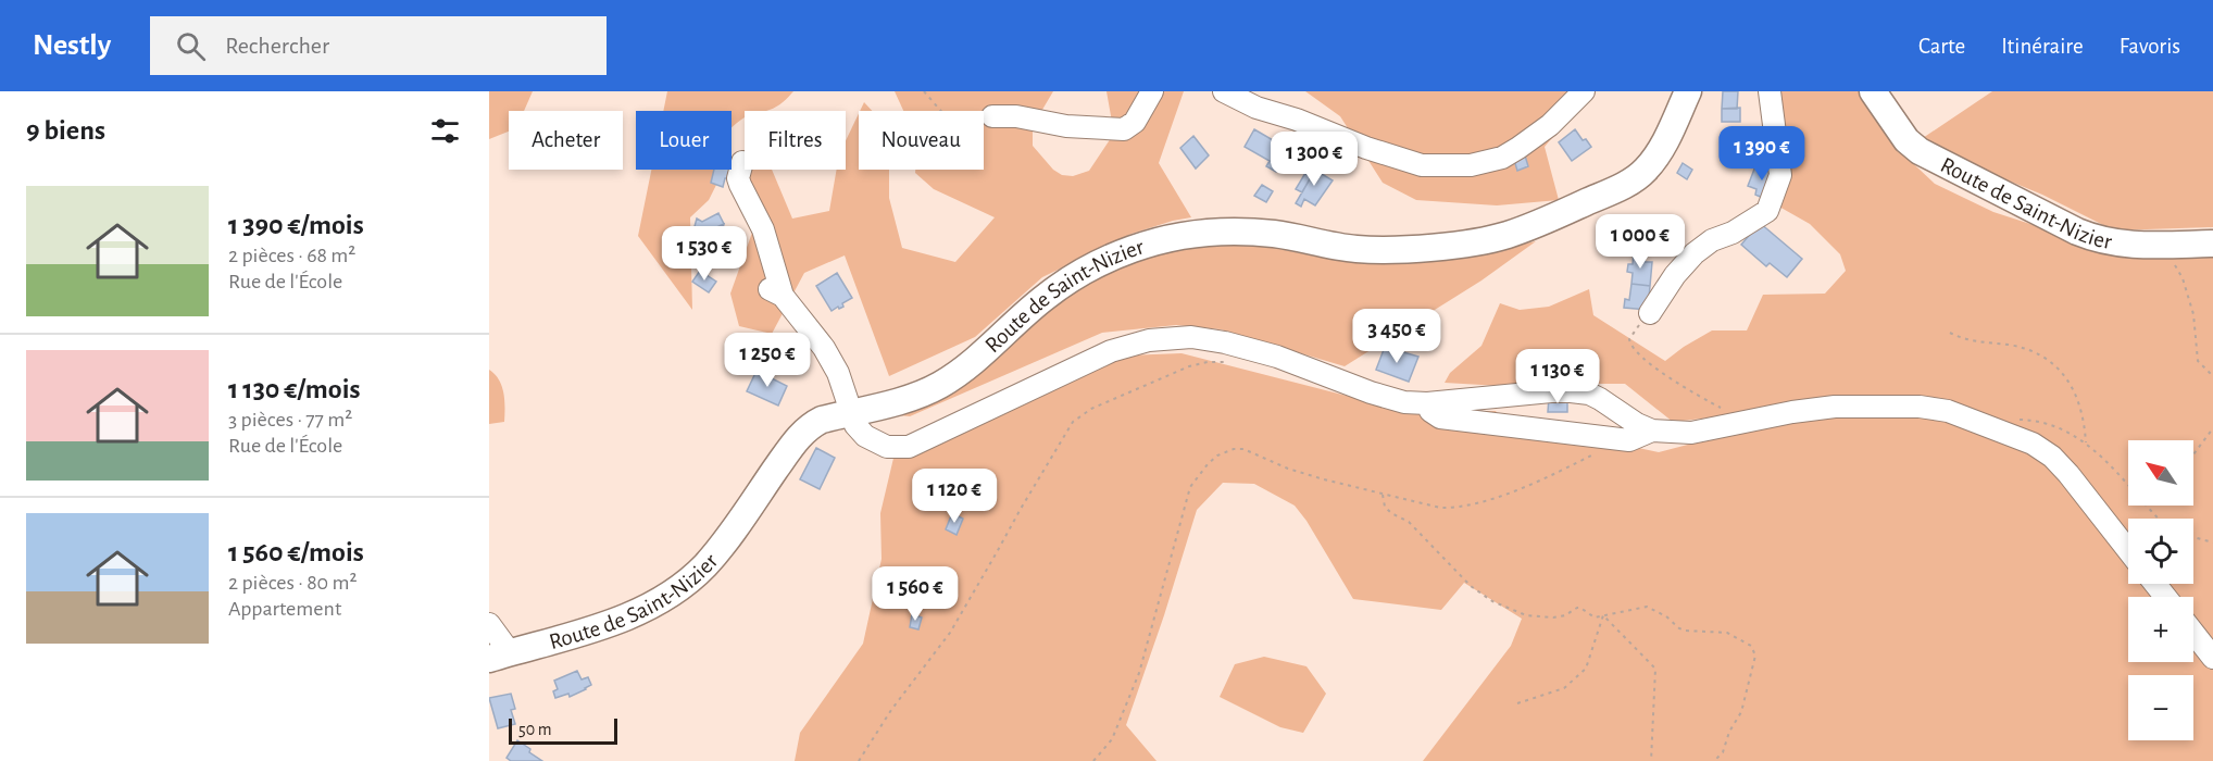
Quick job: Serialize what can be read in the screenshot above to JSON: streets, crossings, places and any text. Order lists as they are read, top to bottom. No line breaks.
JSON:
{"streets":{"main road":["Route de Saint-Nizier"]},"scale_bar":"50 m","north":"top left","page":{"header":"Nestly","search":"Rechercher","nav":["Carte","Itinéraire","Favoris"],"heading":"9 biens","chip":["Acheter","Louer","Filtres","Nouveau"],"price":["1 390 €","1 300 €","1 000 €","1 530 €","3 450 €","1 250 €","1 130 €","1 120 €","1 560 €"],"list":[{"name":"1 390 €/mois","note":"2 pièces · 68 m² · Rue de l'École"},{"name":"1 130 €/mois","note":"3 pièces · 77 m² · Rue de l'École"},{"name":"1 560 €/mois","note":"2 pièces · 80 m² · Appartement"}],"map_buttons":["+","−"],"scale":"50 m"}}
